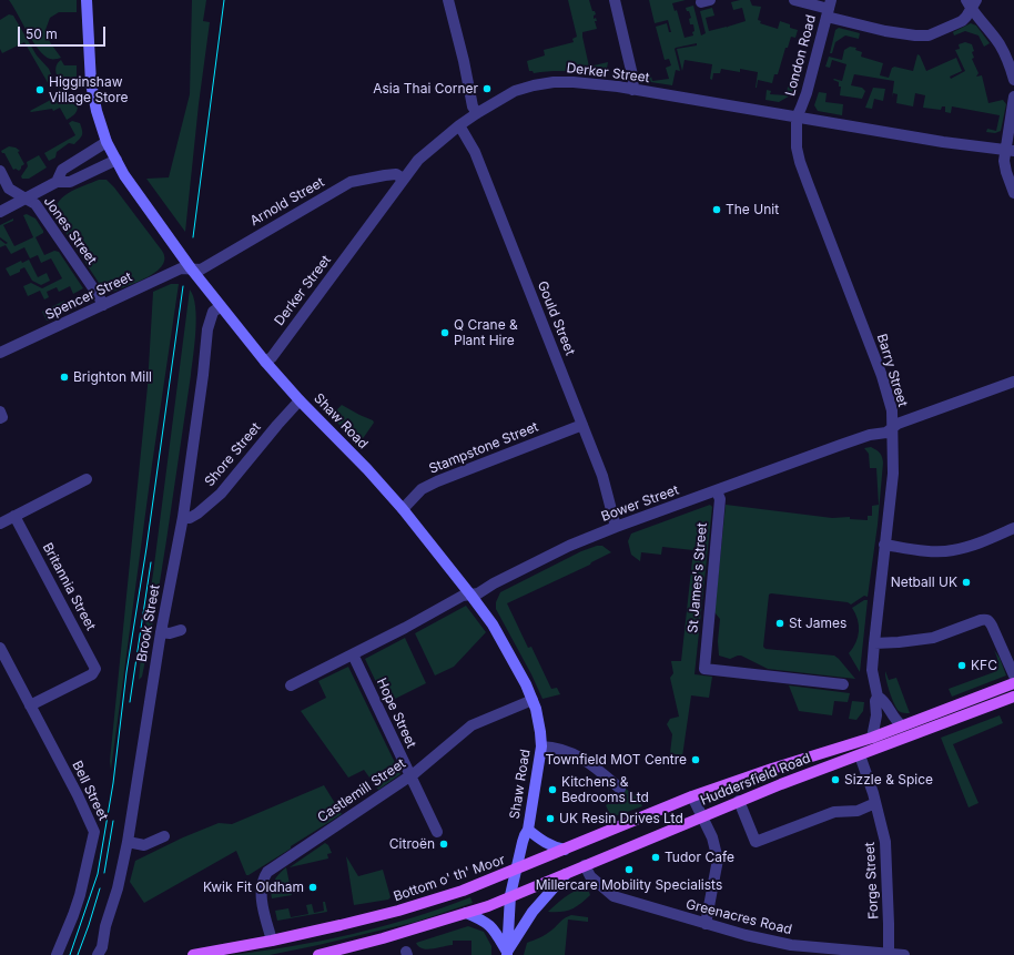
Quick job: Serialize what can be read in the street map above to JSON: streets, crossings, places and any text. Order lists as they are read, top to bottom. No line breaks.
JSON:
{"streets":{"main road":["Shaw Road","Huddersfield Road","Bottom o' th' Moor"],"street":["London Road","Derker Street","Arnold Street","Jones Street","Spencer Street","Gould Street","Barry Street","Stampstone Street","Shore Street","Bower Street","St James's Street","Britannia Street","Brook Street","Hope Street","Bell Street","Castlemill Street","Forge Street","Greenacres Road"]},"crossings":[["London Road","Derker Street"],["London Road","Barry Street"],["Derker Street","Arnold Street"],["Derker Street","Gould Street"],["Derker Street","Barry Street"],["Derker Street","Shaw Road"],["Arnold Street","Spencer Street"],["Arnold Street","Shaw Road"],["Jones Street","Spencer Street"],["Spencer Street","Shaw Road"],["Gould Street","Stampstone Street"],["Gould Street","Bower Street"],["Barry Street","Bower Street"],["Barry Street","Huddersfield Road"],["Shaw Road","Stampstone Street"],["Shaw Road","Shore Street"],["Shaw Road","Bower Street"],["Shaw Road","Brook Street"],["Shaw Road","Huddersfield Road"],["Shaw Road","Castlemill Street"],["Shaw Road","Bottom o' th' Moor"],["Shore Street","Brook Street"],["Bower Street","St James's Street"],["Bower Street","Hope Street"],["Britannia Street","Bell Street"],["Hope Street","Castlemill Street"],["Huddersfield Road","Bottom o' th' Moor"],["Huddersfield Road","Forge Street"],["Huddersfield Road","Greenacres Road"],["Castlemill Street","Bottom o' th' Moor"],["Forge Street","Greenacres Road"]],"places":["Asia Thai Corner","Higginshaw Village Store","The Unit","Q Crane & Plant Hire","Brighton Mill","Netball UK","St James","KFC","Townfield MOT Centre","Sizzle & Spice","Kitchens & Bedrooms Ltd","UK Resin Drives Ltd","Citroën","Tudor Cafe","Millercare Mobility Specialists","Kwik Fit Oldham"],"scale_bar":"50 m"}
